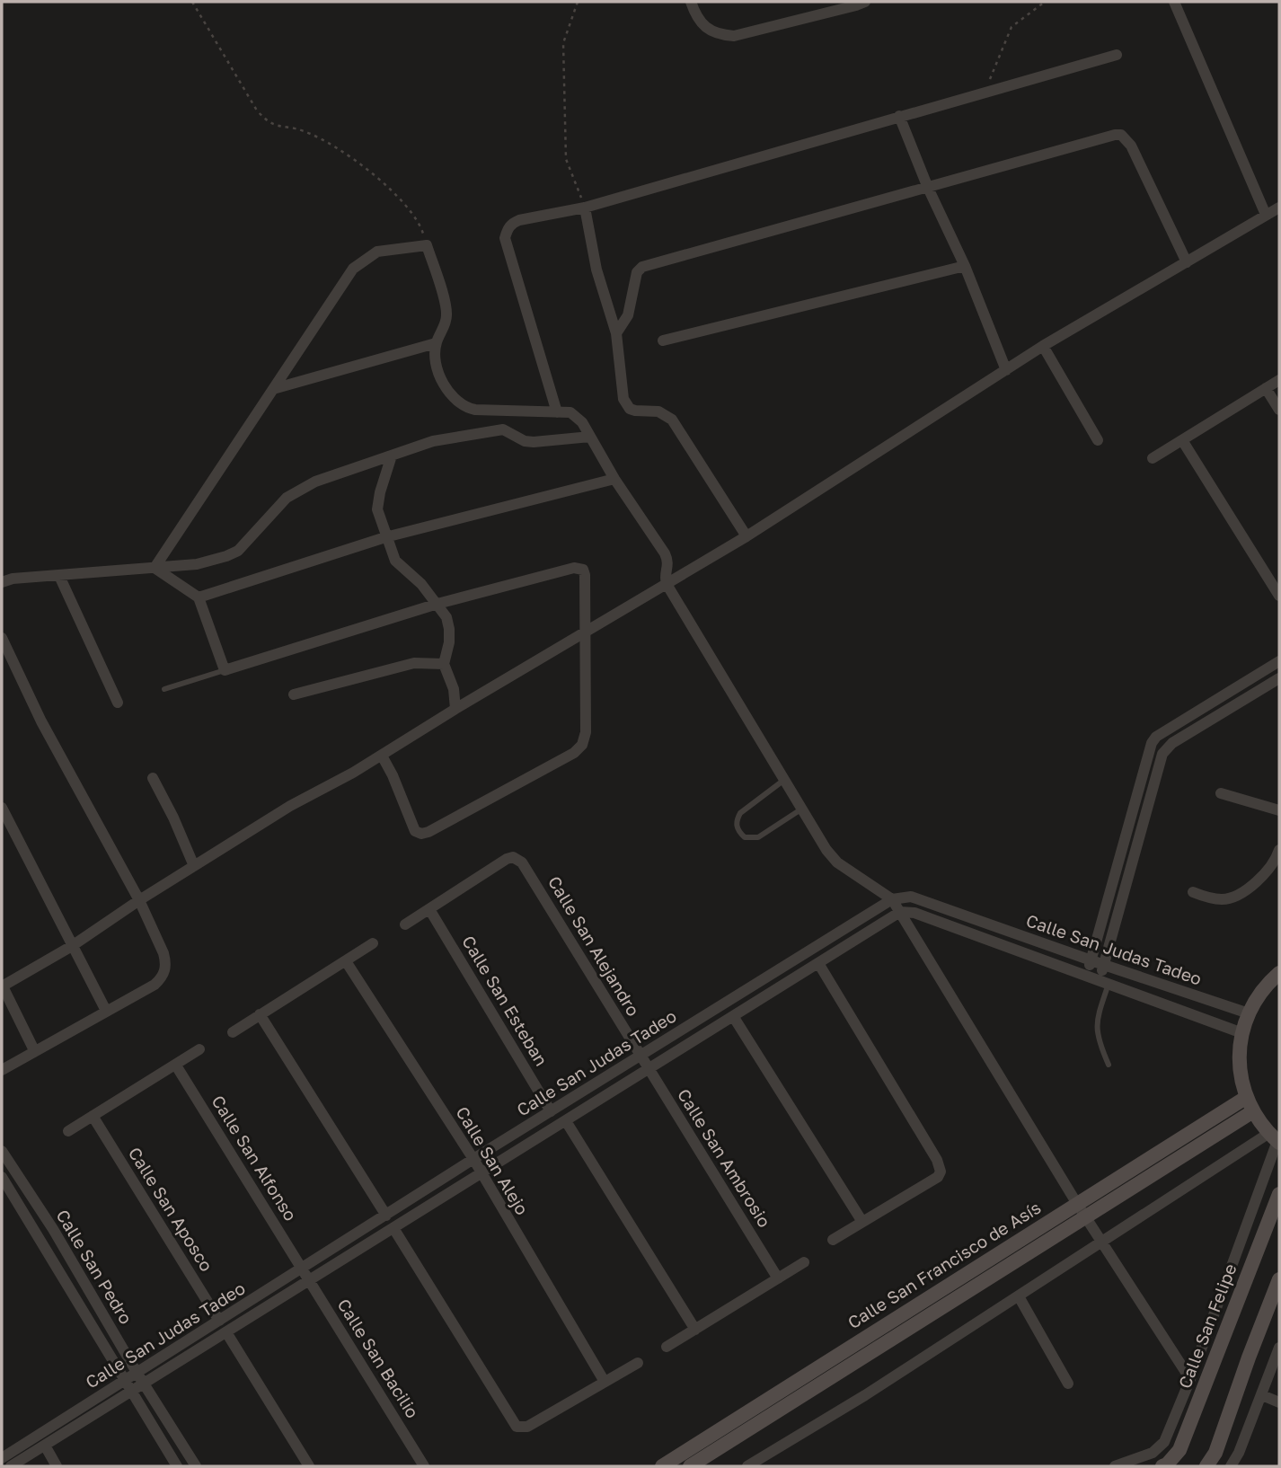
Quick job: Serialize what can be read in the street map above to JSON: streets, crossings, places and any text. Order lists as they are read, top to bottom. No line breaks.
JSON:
{"streets":{"main road":["Calle San Francisco de Asís","Calle San Felipe"],"street":["Calle San Alejandro","Calle San Judas Tadeo","Calle San Esteban","Calle San Alfonso","Calle San Ambrosio","Calle San Alejo","Calle San Aposco","Calle San Pedro","Calle San Bacilio"]},"crossings":[["Calle San Alejandro","Calle San Judas Tadeo"],["Calle San Alejandro","Calle San Esteban"],["Calle San Alejandro","Calle San Ambrosio"],["Calle San Judas Tadeo","Calle San Esteban"],["Calle San Judas Tadeo","Calle San Alfonso"],["Calle San Judas Tadeo","Calle San Ambrosio"],["Calle San Judas Tadeo","Calle San Alejo"],["Calle San Judas Tadeo","Calle San Aposco"],["Calle San Judas Tadeo","Calle San Pedro"],["Calle San Judas Tadeo","Calle San Bacilio"],["Calle San Alfonso","Calle San Bacilio"]]}
